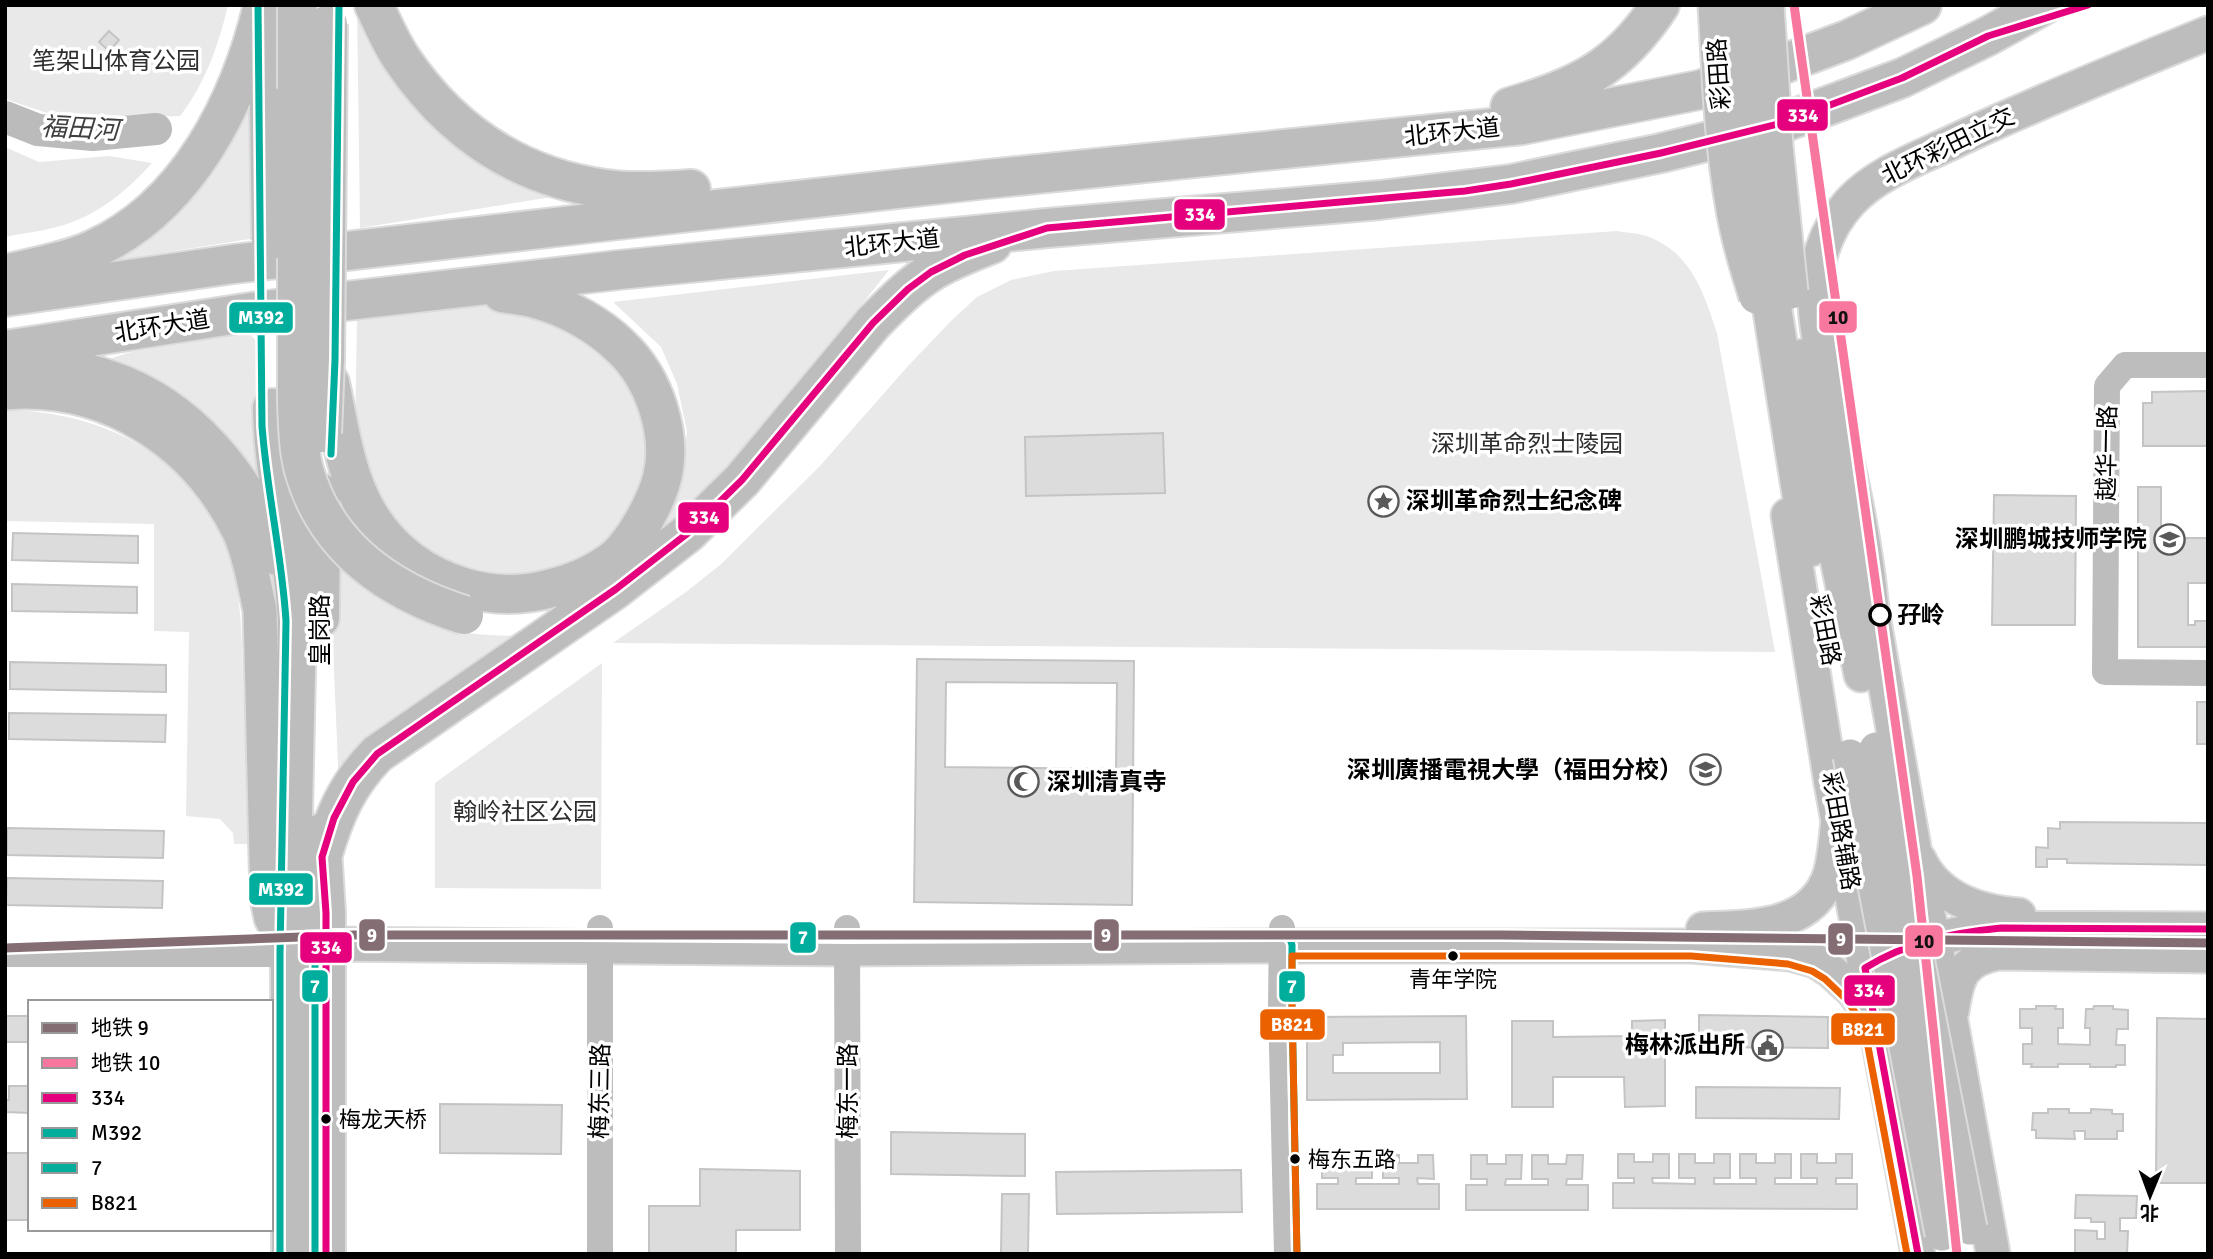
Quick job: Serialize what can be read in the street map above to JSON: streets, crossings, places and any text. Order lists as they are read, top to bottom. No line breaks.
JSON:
{"streets":{"highway":["北环大道","皇岗路"],"main road":["彩田路","北环彩田立交","彩田路辅路"],"street":["越华一路","梅东三路","梅东一路"]},"crossings":[["彩田路","彩田路辅路"]],"water":["福田河"],"parks":["笔架山体育公园","深圳革命烈士陵园","翰岭社区公园"],"places":{"place":["深圳革命烈士纪念碑"],"school or university":["深圳鹏城技师学院","深圳廣播電視大學（福田分校）"],"other":["孖岭","青年学院","梅龙天桥","梅东五路"],"mosque":["深圳清真寺"],"public building":["梅林派出所"]},"lines":["metro line 10","transit line 334","transit line M392","transit line 7","metro line 9","transit line B821"],"legend":["地铁 9","地铁 10","334","M392","7","B821"],"north":"bottom"}
